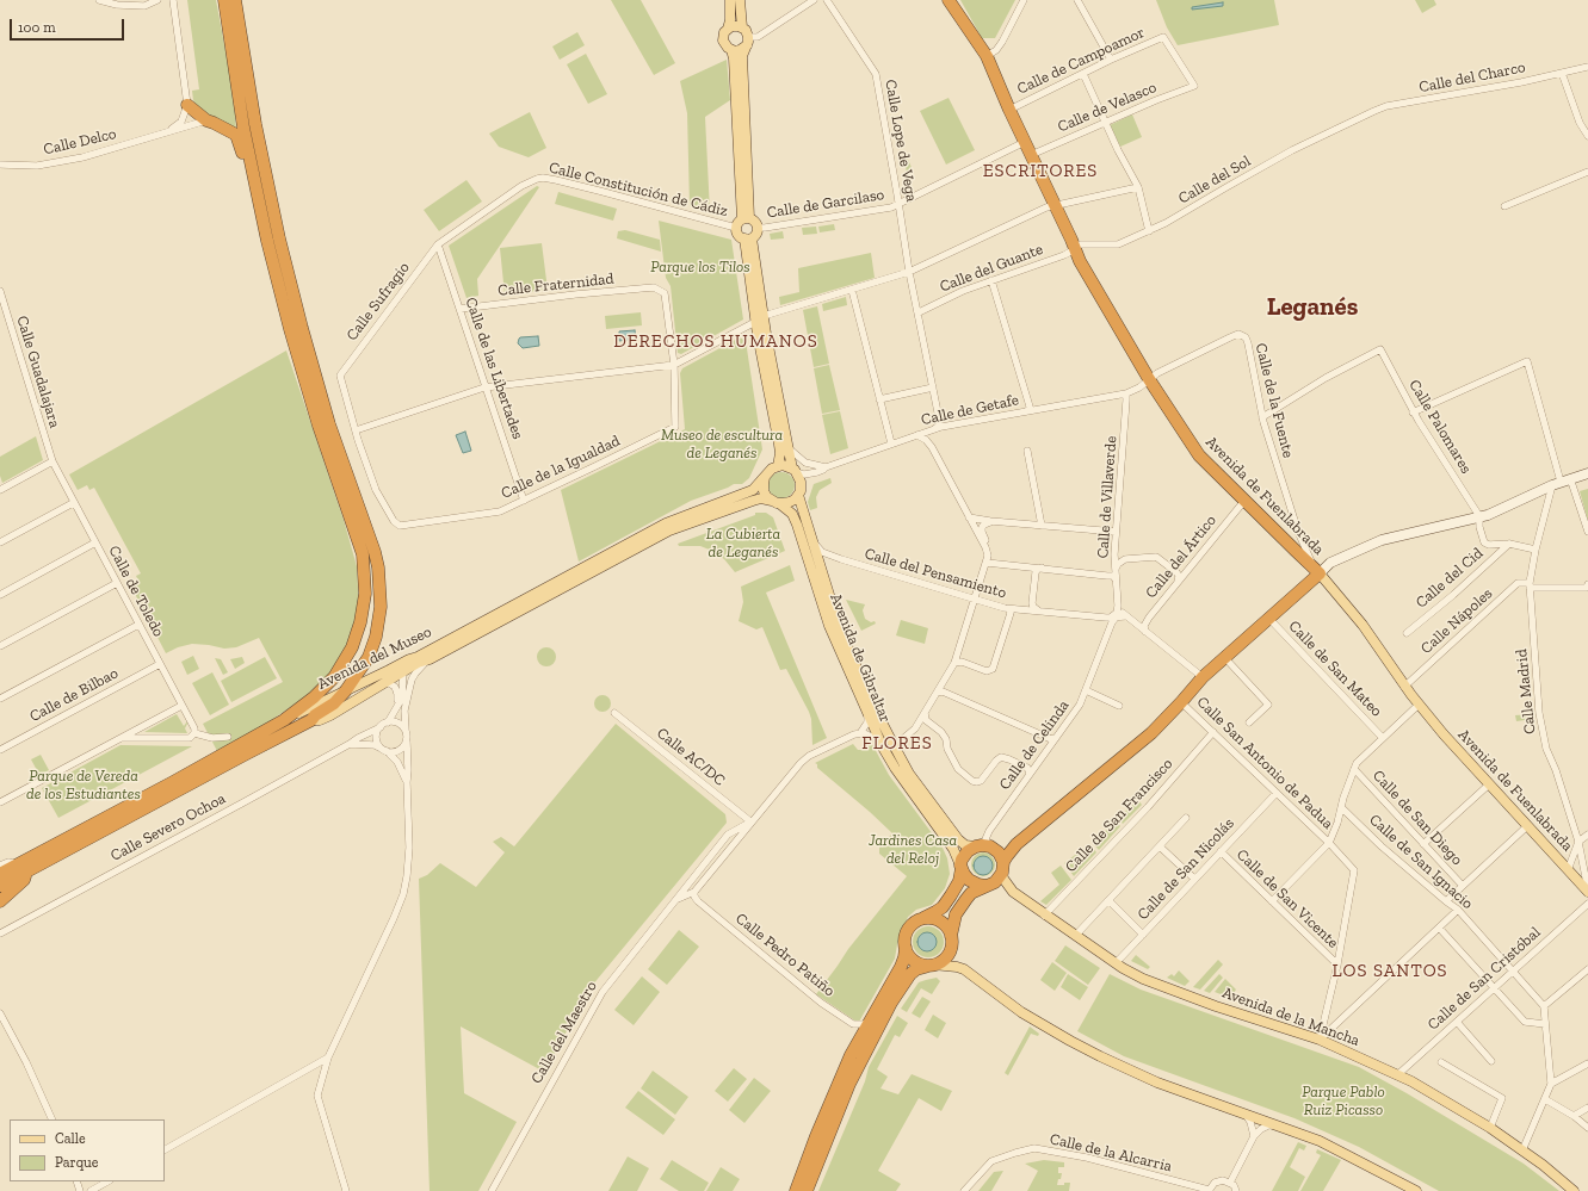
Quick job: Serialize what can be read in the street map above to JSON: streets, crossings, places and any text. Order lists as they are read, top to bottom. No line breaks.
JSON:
{"streets":{"highway":["Avenida de Fuenlabrada","Avenida del Museo"],"main road":["Avenida de Gibraltar","Avenida de la Mancha"],"street":["Calle de Campoamor","Calle del Charco","Calle de Velasco","Calle Lope de Vega","Calle Delco","Calle del Sol","Calle Constitución de Cádiz","Calle de Garcilaso","Calle del Guante","Calle Fraternidad","Calle Sufragio","Calle de las Libertades","Calle Guadalajara","Calle de la Fuente","Calle de Getafe","Calle Palomares","Calle de la Igualdad","Calle de Villaverde","Calle del Ártico","Calle del Pensamiento","Calle del Cid","Calle de Toledo","Calle Nápoles","Calle de San Mateo","Calle Madrid","Calle de Bilbao","Calle de Celinda","Calle AC/DC","Calle San Antonio de Padua","Calle de San Francisco","Calle de San Diego","Calle Severo Ochoa","Calle de San Ignacio","Calle de San Nicolás","Calle de San Vicente","Calle Pedro Patiño","Calle de San Cristóbal","Calle del Maestro","Calle de la Alcarria"]},"crossings":[["Calle de Campoamor","Calle de Velasco"],["Calle de Campoamor","Avenida de Fuenlabrada"],["Calle del Charco","Calle del Sol"],["Calle de Velasco","Avenida de Fuenlabrada"],["Calle Lope de Vega","Calle de Garcilaso"],["Calle Lope de Vega","Calle del Guante"],["Calle Lope de Vega","Calle de Getafe"],["Calle del Sol","Calle del Guante"],["Calle del Sol","Avenida de Fuenlabrada"],["Calle Constitución de Cádiz","Calle de Garcilaso"],["Calle Constitución de Cádiz","Calle Sufragio"],["Calle Constitución de Cádiz","Calle de las Libertades"],["Calle de Garcilaso","Avenida de Fuenlabrada"],["Calle del Guante","Avenida de Fuenlabrada"],["Calle Fraternidad","Calle de las Libertades"],["Calle Fraternidad","Calle de la Igualdad"],["Calle Sufragio","Calle de las Libertades"],["Calle Sufragio","Calle de la Igualdad"],["Calle de las Libertades","Calle de la Igualdad"],["Calle Guadalajara","Calle de Toledo"],["Calle de la Fuente","Calle de Getafe"],["Calle de la Fuente","Calle Palomares"],["Calle de la Fuente","Avenida de Fuenlabrada"],["Calle de Getafe","Avenida de Fuenlabrada"],["Calle de Getafe","Calle de Villaverde"],["Calle de Getafe","Avenida del Museo"],["Calle de Getafe","Avenida de Gibraltar"],["Calle Palomares","Calle del Cid"],["Avenida de Fuenlabrada","Calle del Ártico"],["Avenida de Fuenlabrada","Calle Nápoles"],["Avenida de Fuenlabrada","Calle Madrid"],["Calle de Villaverde","Calle del Ártico"],["Calle del Pensamiento","Avenida de Gibraltar"],["Calle del Pensamiento","Calle de Celinda"],["Calle del Cid","Calle Madrid"],["Calle de Toledo","Calle de Bilbao"],["Calle Nápoles","Calle Madrid"],["Avenida del Museo","Avenida de Gibraltar"],["Avenida de Gibraltar","Calle de Celinda"],["Avenida de Gibraltar","Avenida de la Mancha"],["Calle de Celinda","Avenida de la Mancha"],["Calle AC/DC","Calle del Maestro"],["Calle San Antonio de Padua","Calle de San Francisco"],["Calle San Antonio de Padua","Calle de San Nicolás"],["Calle San Antonio de Padua","Calle de San Vicente"],["Calle de San Francisco","Avenida de la Mancha"],["Calle de San Ignacio","Calle de San Cristóbal"],["Calle de San Nicolás","Calle de San Vicente"],["Calle de San Nicolás","Avenida de la Mancha"],["Calle Pedro Patiño","Calle del Maestro"],["Calle de San Cristóbal","Avenida de la Mancha"]],"districts":["ESCRITORES","Leganés","DERECHOS HUMANOS","FLORES","LOS SANTOS"],"parks":["Parque los Tilos","Museo de escultura de Leganés","La Cubierta de Leganés","Parque de Vereda de los Estudiantes","Jardines Casa del Reloj","Parque Pablo Ruiz Picasso"],"legend":["Calle","Parque"],"scale_bar":"100 m"}
